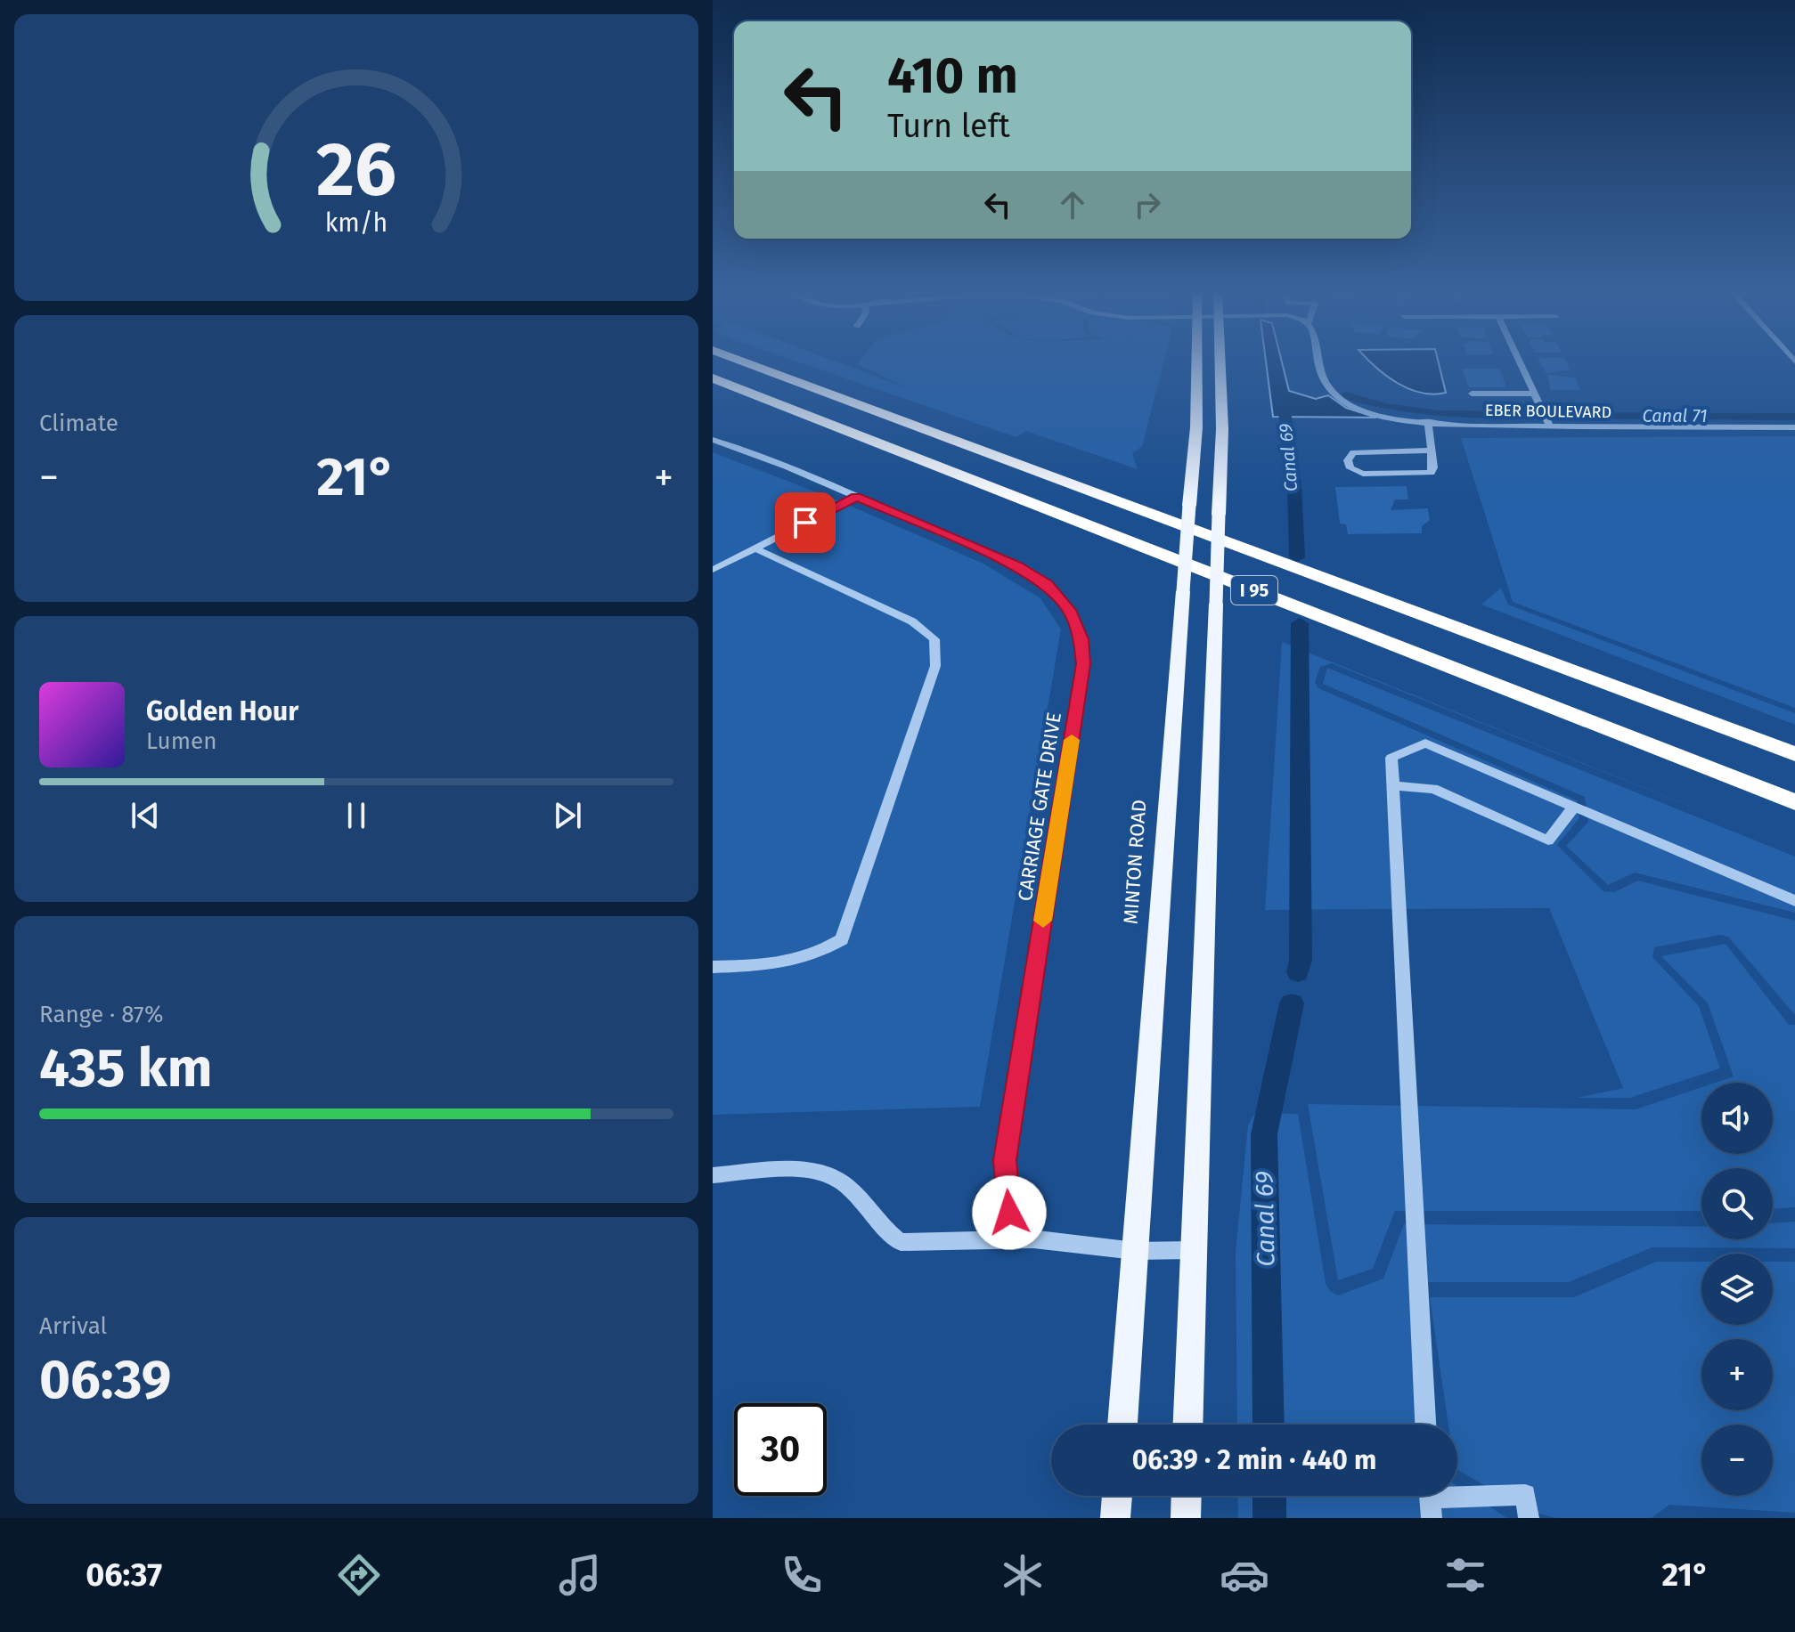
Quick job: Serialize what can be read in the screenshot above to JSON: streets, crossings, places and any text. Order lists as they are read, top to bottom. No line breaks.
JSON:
{"streets":{"highway":["I 95"],"main road":["MINTON ROAD"],"street":["EBER BOULEVARD","CARRIAGE GATE DRIVE"]},"water":["Canal 71","Canal 69"],"page":{"turn":["410 m","Turn left"],"tile":["Climate",["Range · 87%","435 km"],["Arrival","06:39"]],"heat":["−","21°","+"],"song":["Golden Hour","Lumen"],"map_buttons":["+","−"],"limit":"30","trip":"06:39 · 2 min · 440 m","tabs":["06:37","21°"],"gauge":["26","km/h"]}}
